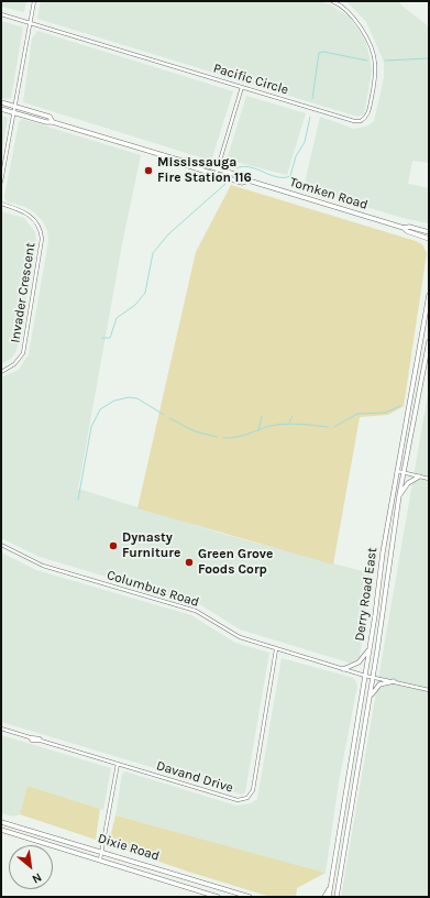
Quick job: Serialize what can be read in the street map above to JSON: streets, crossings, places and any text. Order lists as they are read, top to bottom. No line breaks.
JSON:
{"streets":{"main road":["Tomken Road","Derry Road East","Dixie Road"],"street":["Pacific Circle","Invader Crescent","Columbus Road","Davand Drive"]},"crossings":[["Columbus Road","Derry Road East"],["Columbus Road","Davand Drive"]],"places":["Mississauga Fire Station 116","Dynasty Furniture","Green Grove Foods Corp"],"north":"bottom right"}
